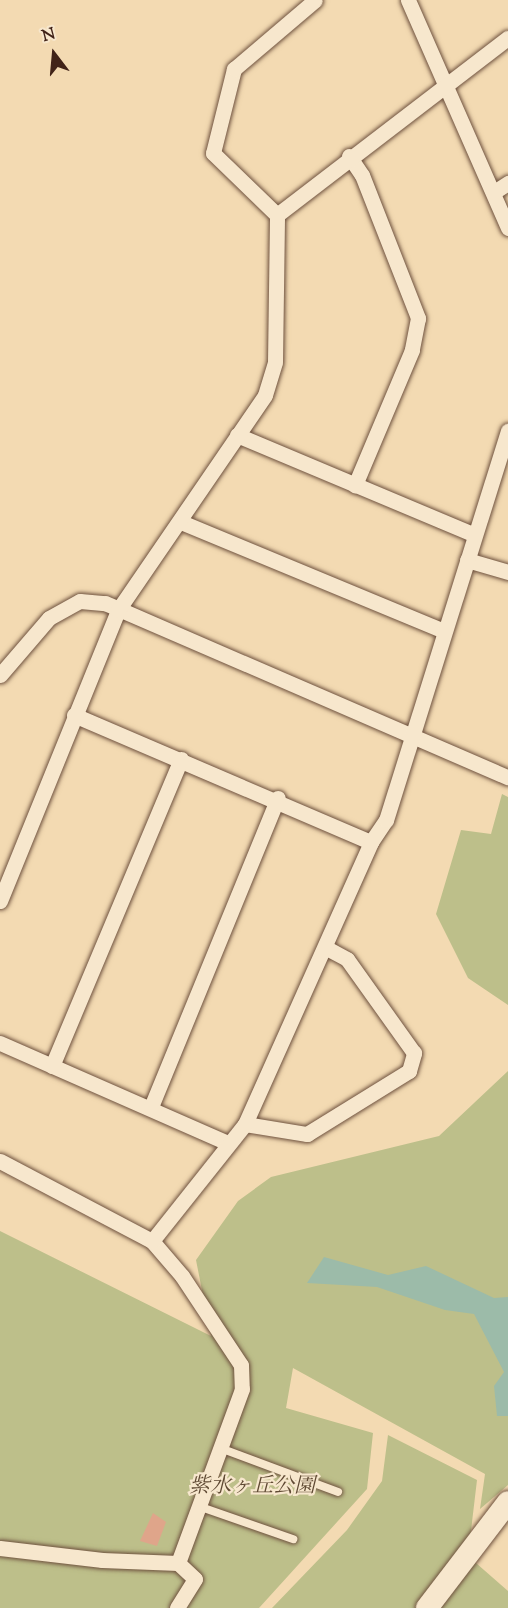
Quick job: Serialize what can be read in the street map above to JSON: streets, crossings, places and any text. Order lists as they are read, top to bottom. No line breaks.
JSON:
{"parks":["紫水ヶ丘公園"],"north":"top"}
